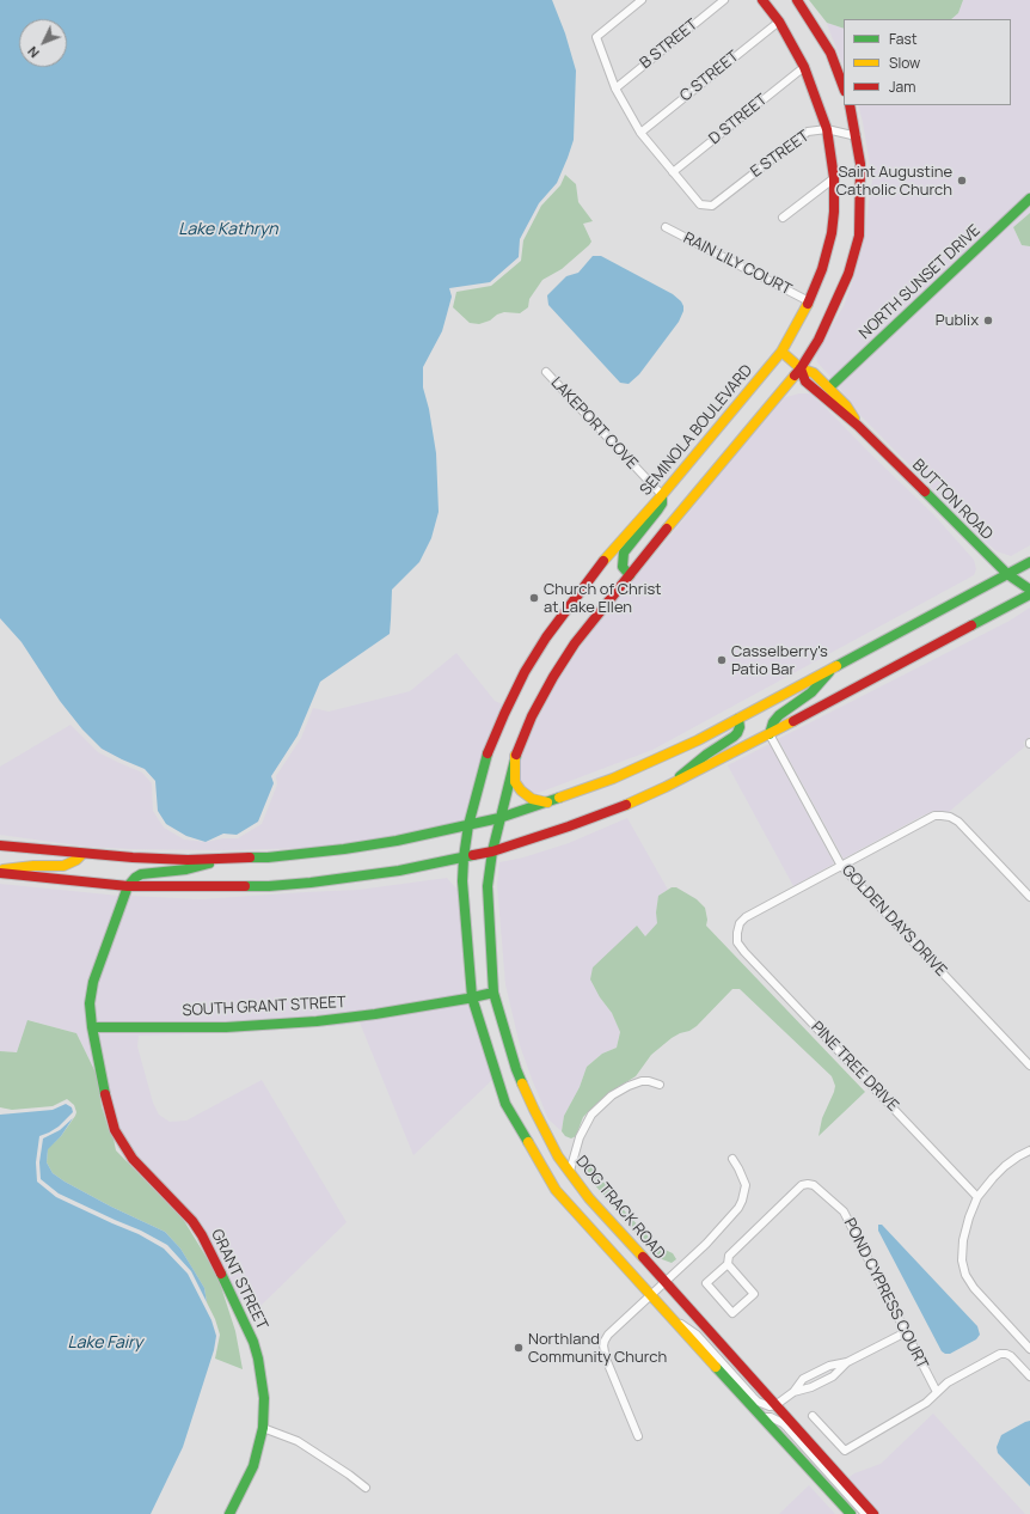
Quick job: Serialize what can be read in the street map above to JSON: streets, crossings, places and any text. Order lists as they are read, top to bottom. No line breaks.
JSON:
{"streets":{"main road":["NORTH SUNSET DRIVE","SEMINOLA BOULEVARD","BUTTON ROAD","SOUTH GRANT STREET","DOG TRACK ROAD","GRANT STREET"],"street":["B STREET","C STREET","D STREET","E STREET","RAIN LILY COURT","LAKEPORT COVE","GOLDEN DAYS DRIVE","PINE TREE DRIVE","POND CYPRESS COURT"]},"crossings":[["C STREET","SEMINOLA BOULEVARD"],["D STREET","E STREET"],["D STREET","SEMINOLA BOULEVARD"],["E STREET","SEMINOLA BOULEVARD"],["RAIN LILY COURT","SEMINOLA BOULEVARD"],["NORTH SUNSET DRIVE","BUTTON ROAD"],["LAKEPORT COVE","SEMINOLA BOULEVARD"],["SEMINOLA BOULEVARD","BUTTON ROAD"],["SEMINOLA BOULEVARD","DOG TRACK ROAD"],["GOLDEN DAYS DRIVE","PINE TREE DRIVE"],["SOUTH GRANT STREET","DOG TRACK ROAD"],["SOUTH GRANT STREET","GRANT STREET"]],"water":["Lake Kathryn","Lake Fairy"],"places":["Saint Augustine Catholic Church","Publix","Church of Christ at Lake Ellen","Casselberry's Patio Bar","Northland Community Church"],"legend":["Fast","Slow","Jam"],"north":"bottom left"}
